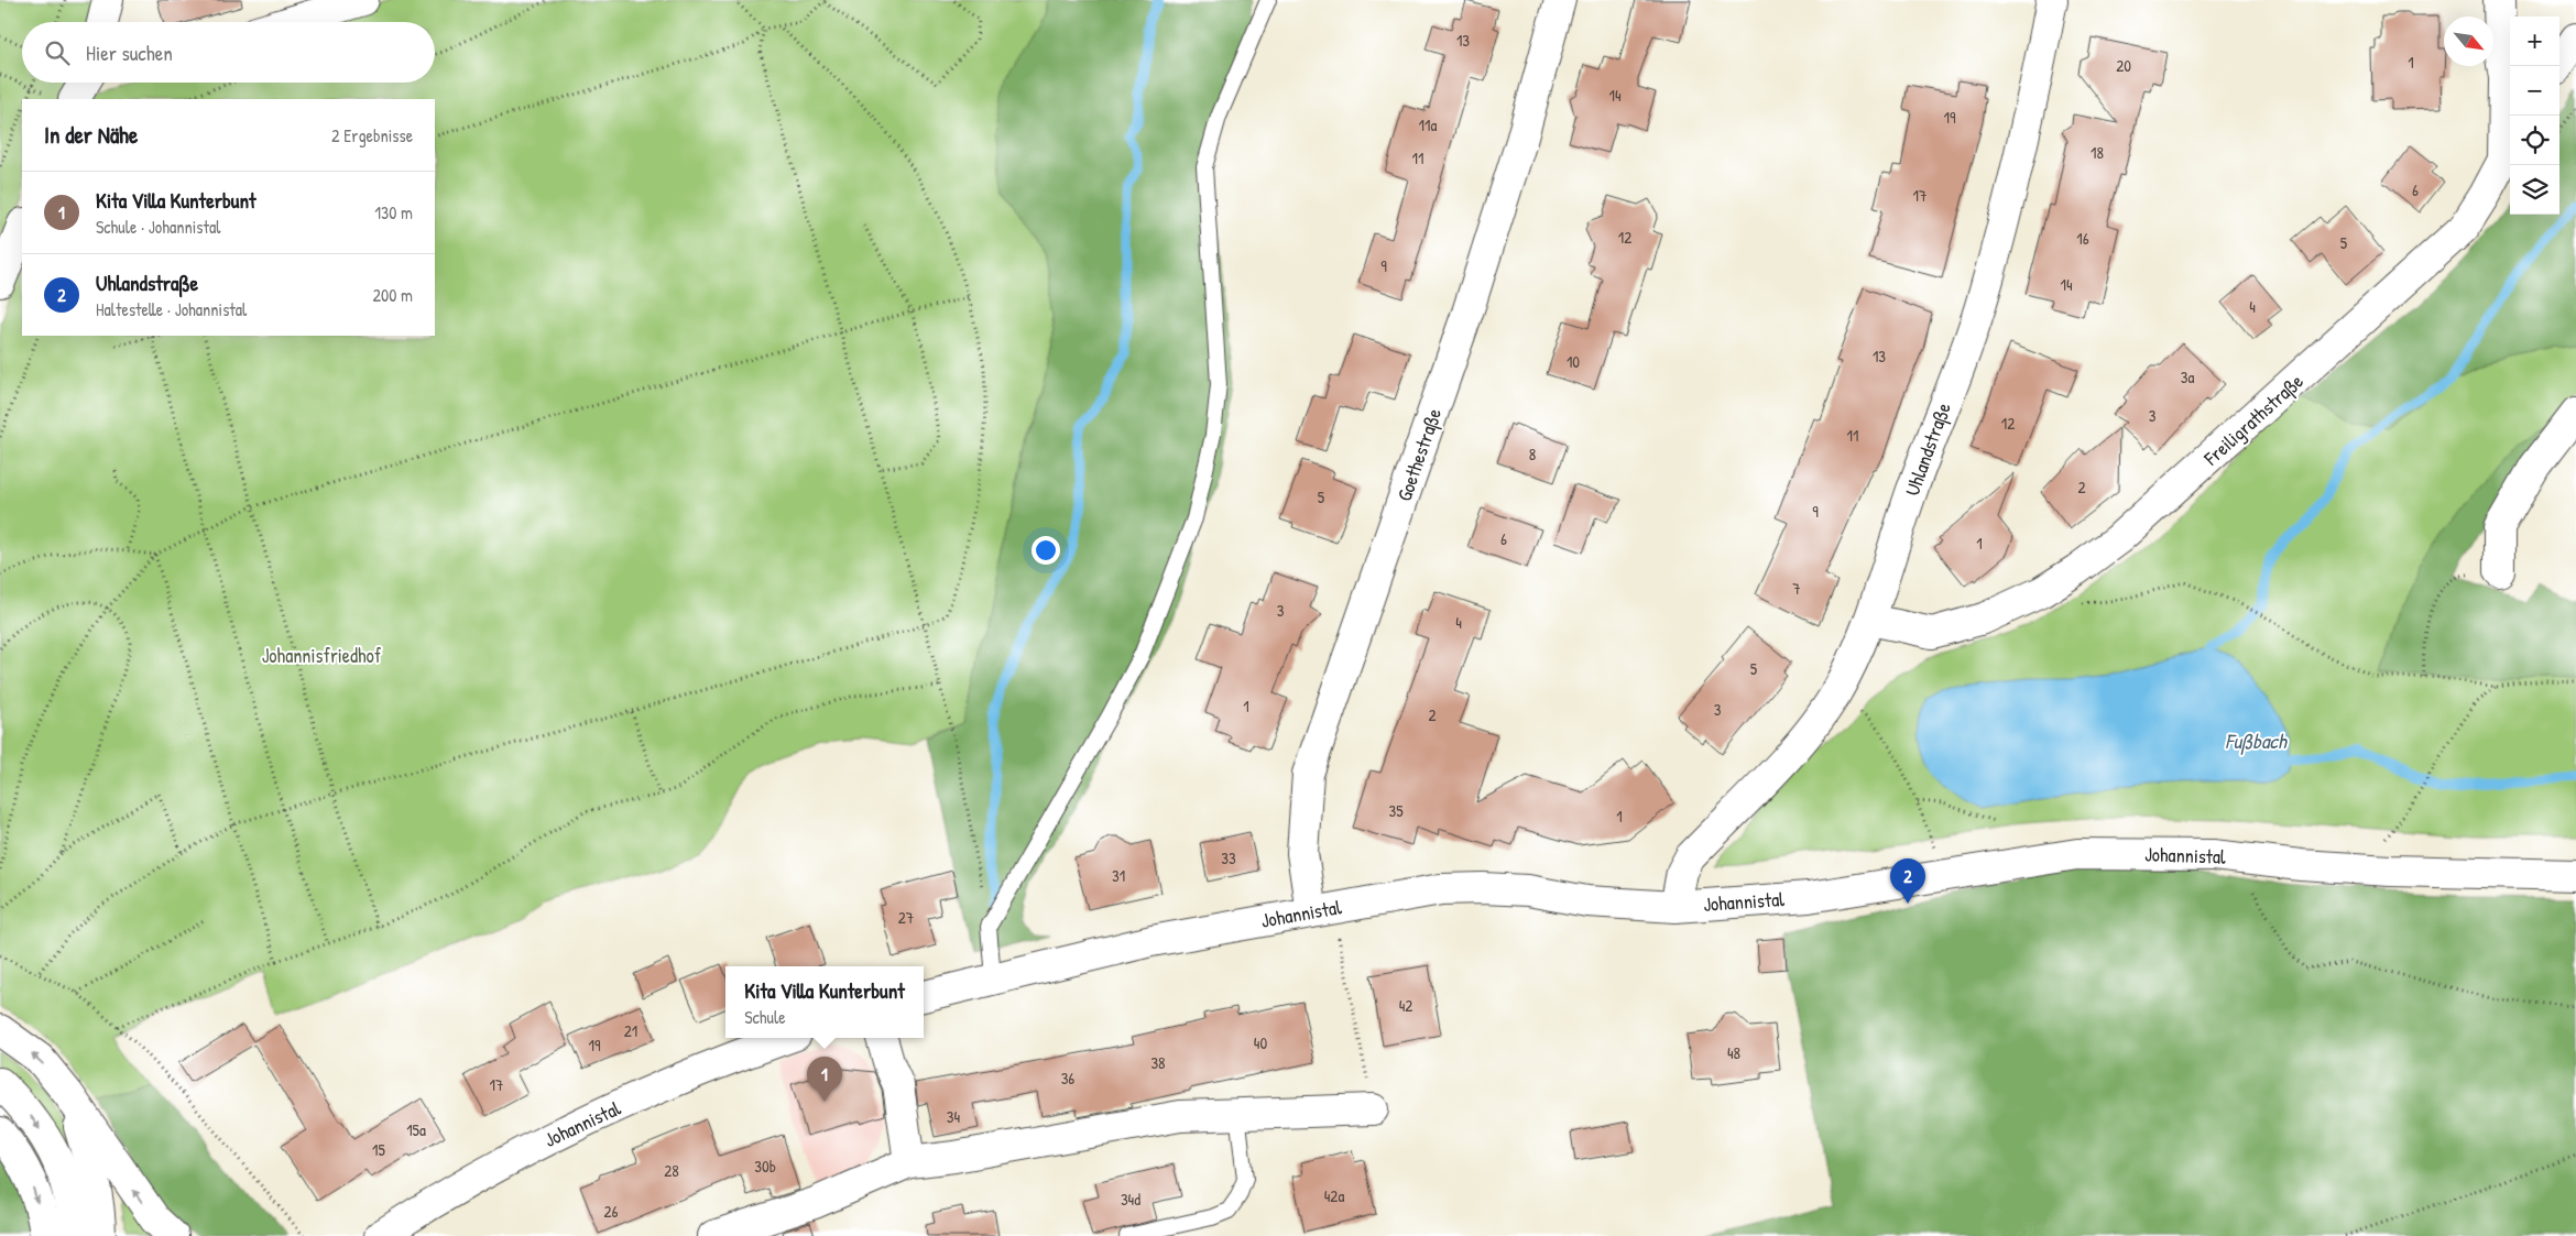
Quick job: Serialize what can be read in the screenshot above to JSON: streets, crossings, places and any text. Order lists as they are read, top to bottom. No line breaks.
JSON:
{"streets":{"main road":["Freiligrathstraße","Uhlandstraße","Goethestraße","Johannistal"]},"crossings":[["Freiligrathstraße","Uhlandstraße"],["Uhlandstraße","Johannistal"],["Goethestraße","Johannistal"]],"water":["Fußbach"],"parks":["Johannisfriedhof"],"house_numbers":["13","1","20","14","19","11a","18","11","6","17","12","16","5","9","14","4","13","10","3a","3","12","11","8","2","5","9","6","1","7","3","4","5","1","3","2","35","1","33","31","27","42","21","40","19","48","38","36","17","34","15a","15","30b","28","42a","34d","26"],"north":"bottom right","page":{"map_buttons":["+","−"],"search":"Hier suchen","heading":["In der Nähe","2 Ergebnisse"],"list":[{"mark":"1","name":"Kita Villa Kunterbunt","note":"Schule · Johannistal","value":"130 m"},{"mark":"2","name":"Uhlandstraße","note":"Haltestelle · Johannistal","value":"200 m"}],"pins":["2","1"],"popup":["Kita Villa Kunterbunt","Schule"]}}
